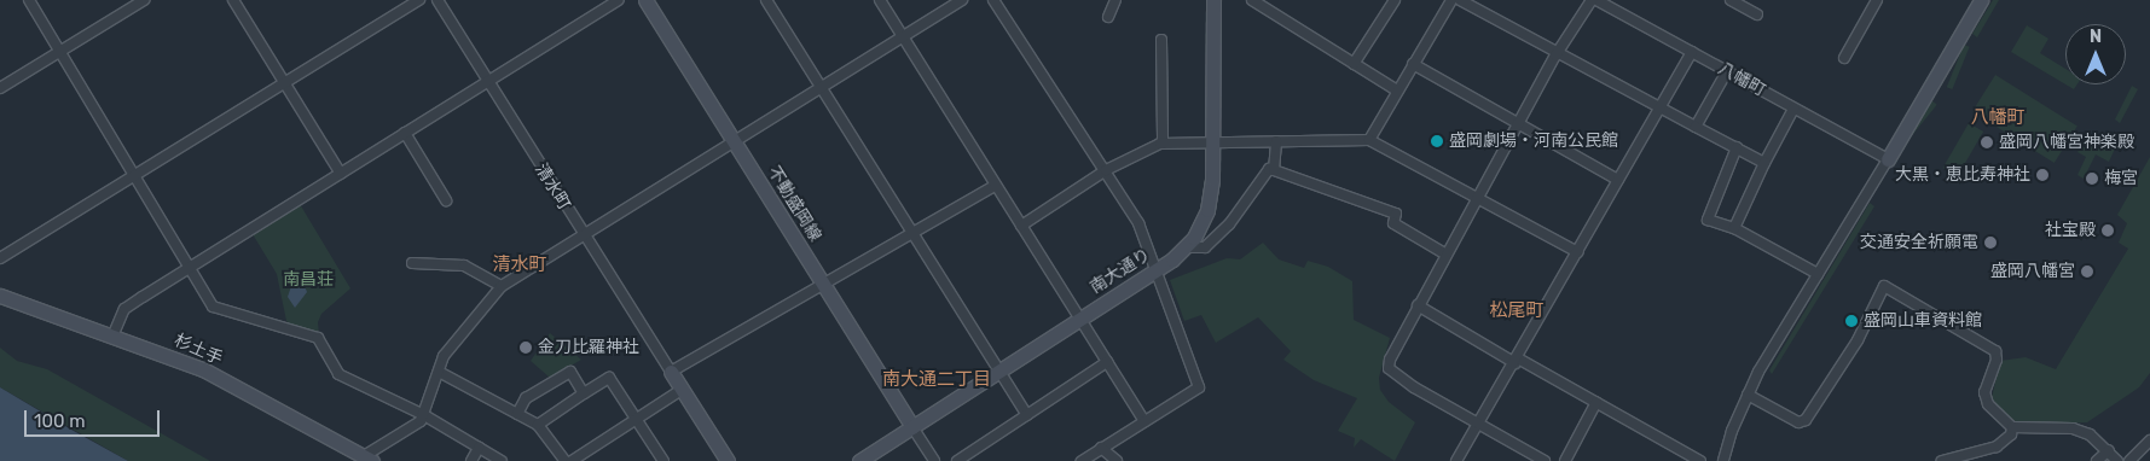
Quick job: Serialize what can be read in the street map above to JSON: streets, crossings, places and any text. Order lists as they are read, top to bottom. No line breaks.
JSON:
{"streets":{"street":["八幡町","清水町","不動盛岡線","南大通り","杉土手"]},"crossings":[["不動盛岡線","南大通り"]],"districts":["八幡町","清水町","松尾町","南大通二丁目"],"parks":["南昌荘"],"places":["盛岡劇場・河南公民館","盛岡八幡宮神楽殿","大黒・恵比寿神社","梅宮","社宝殿","交通安全祈願電","盛岡八幡宮","盛岡山車資料館","金刀比羅神社"],"scale_bar":"100 m","north":"top"}
